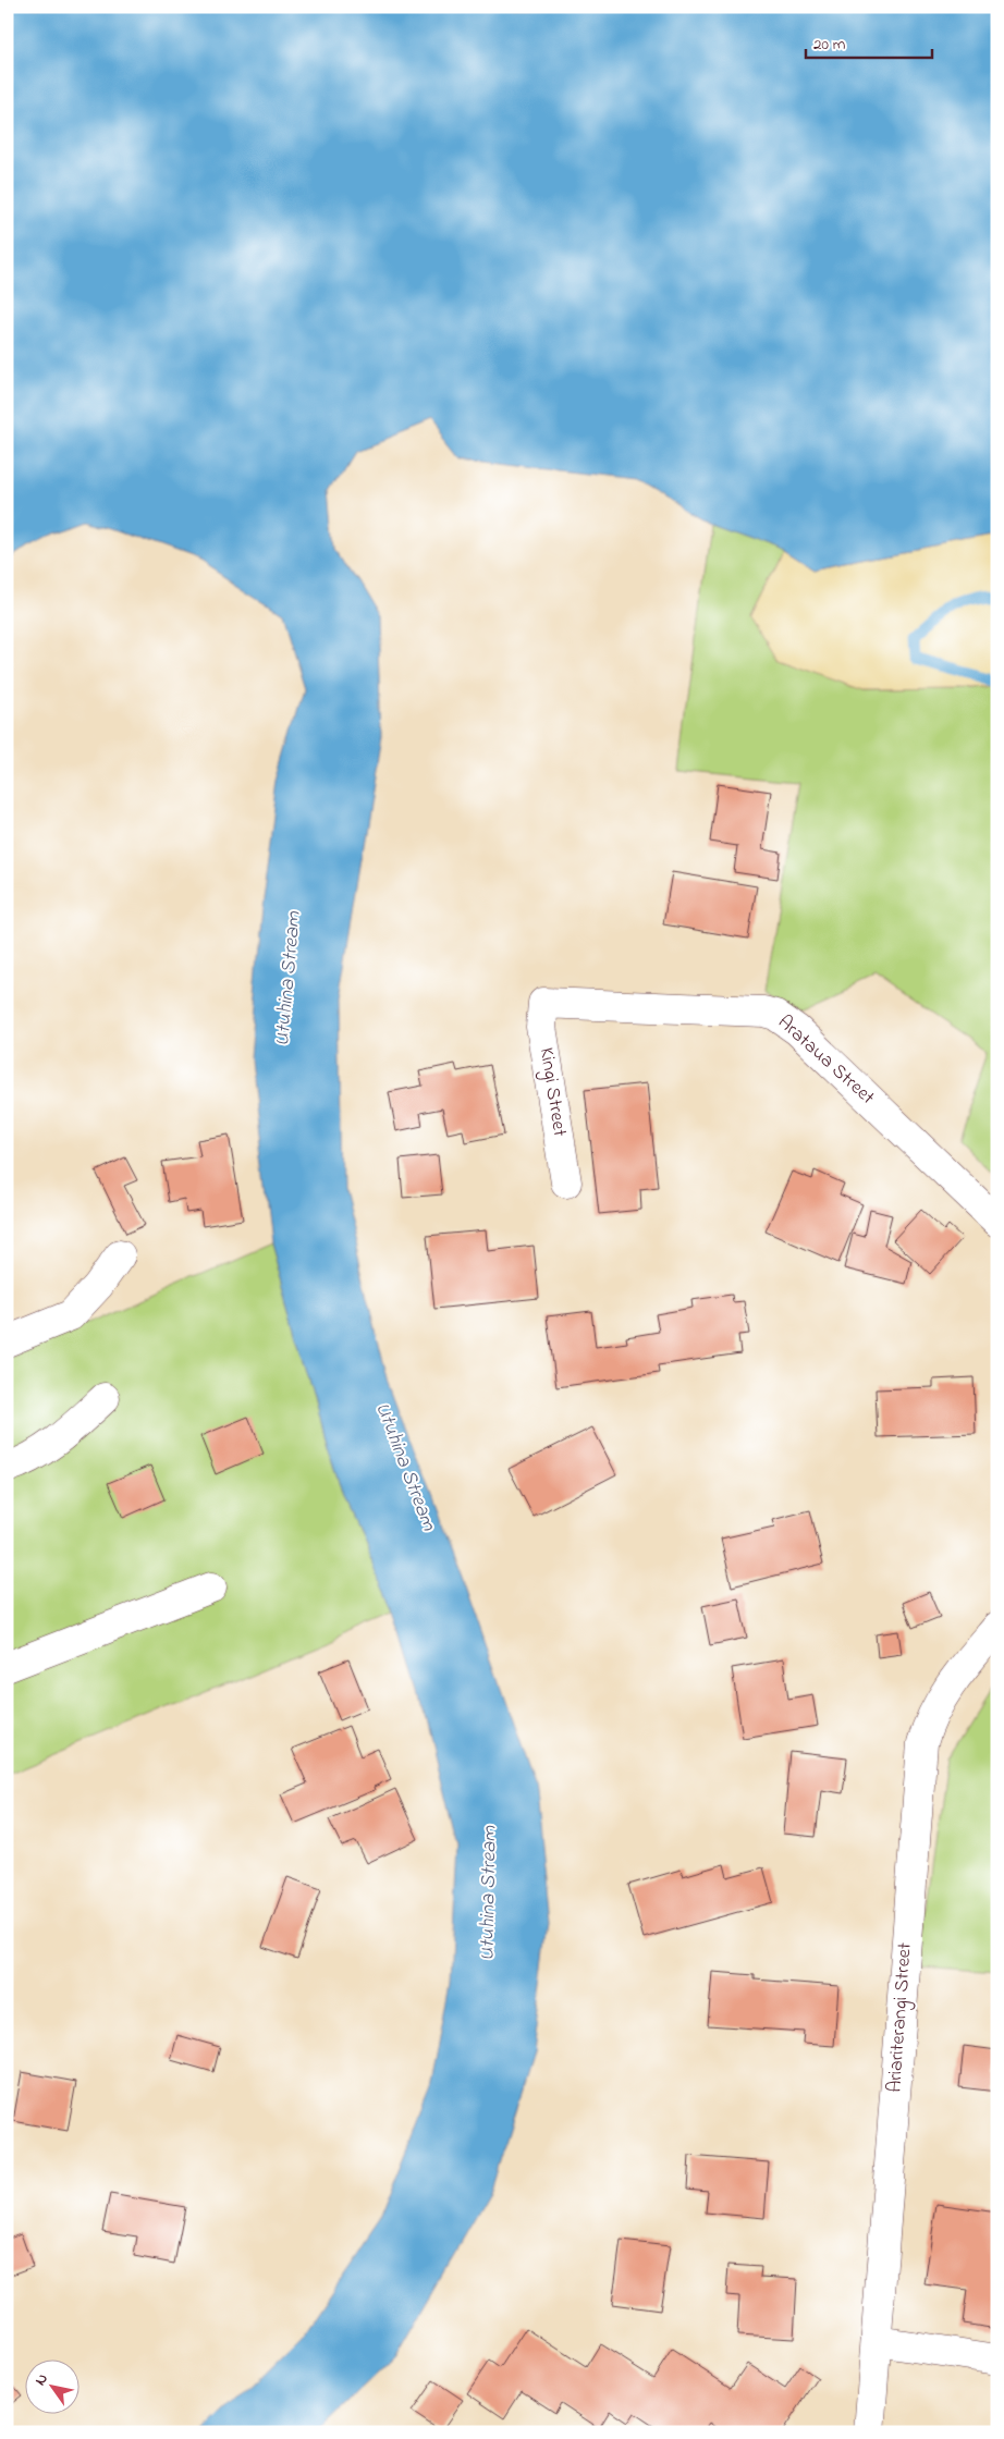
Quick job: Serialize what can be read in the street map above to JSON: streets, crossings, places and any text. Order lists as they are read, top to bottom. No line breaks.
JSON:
{"streets":{"street":["Arataua Street","Kingi Street","Ariariterangi Street"]},"crossings":[["Arataua Street","Kingi Street"]],"water":["Utuhina Stream"],"scale_bar":"20 m","north":"top left"}
